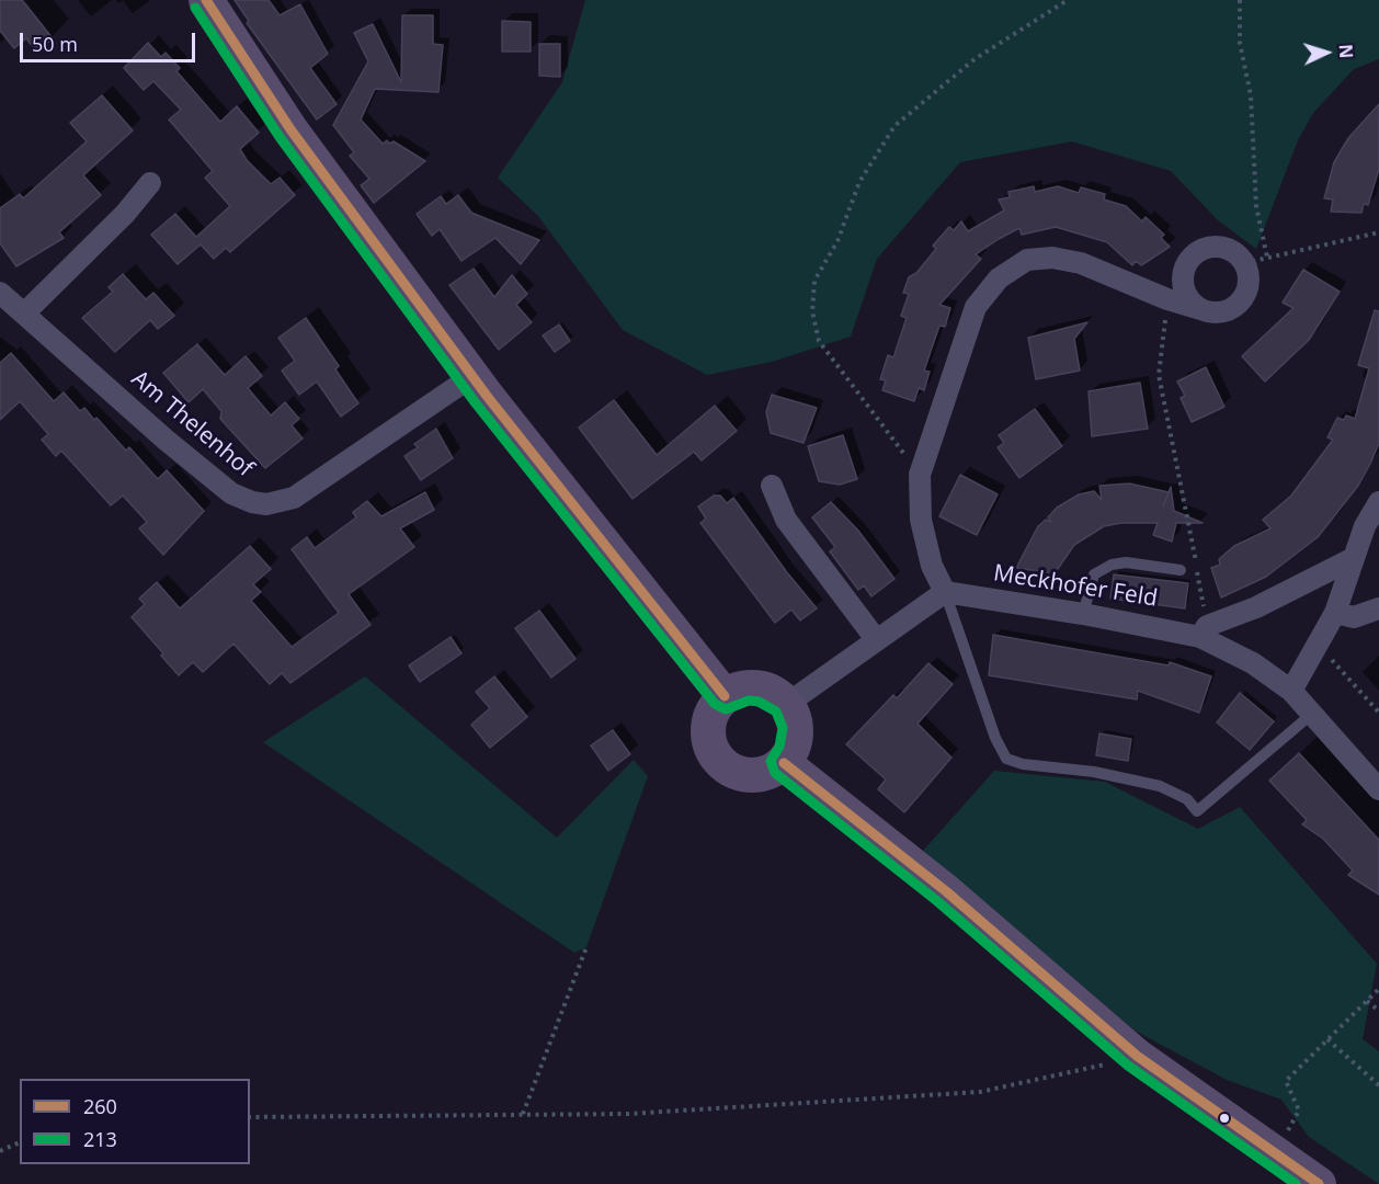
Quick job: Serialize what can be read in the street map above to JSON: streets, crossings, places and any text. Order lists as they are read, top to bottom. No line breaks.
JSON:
{"streets":{"street":["Am Thelenhof","Meckhofer Feld"]},"lines":["transit line 260","transit line 213"],"legend":["260","213"],"scale_bar":"50 m","north":"right"}
